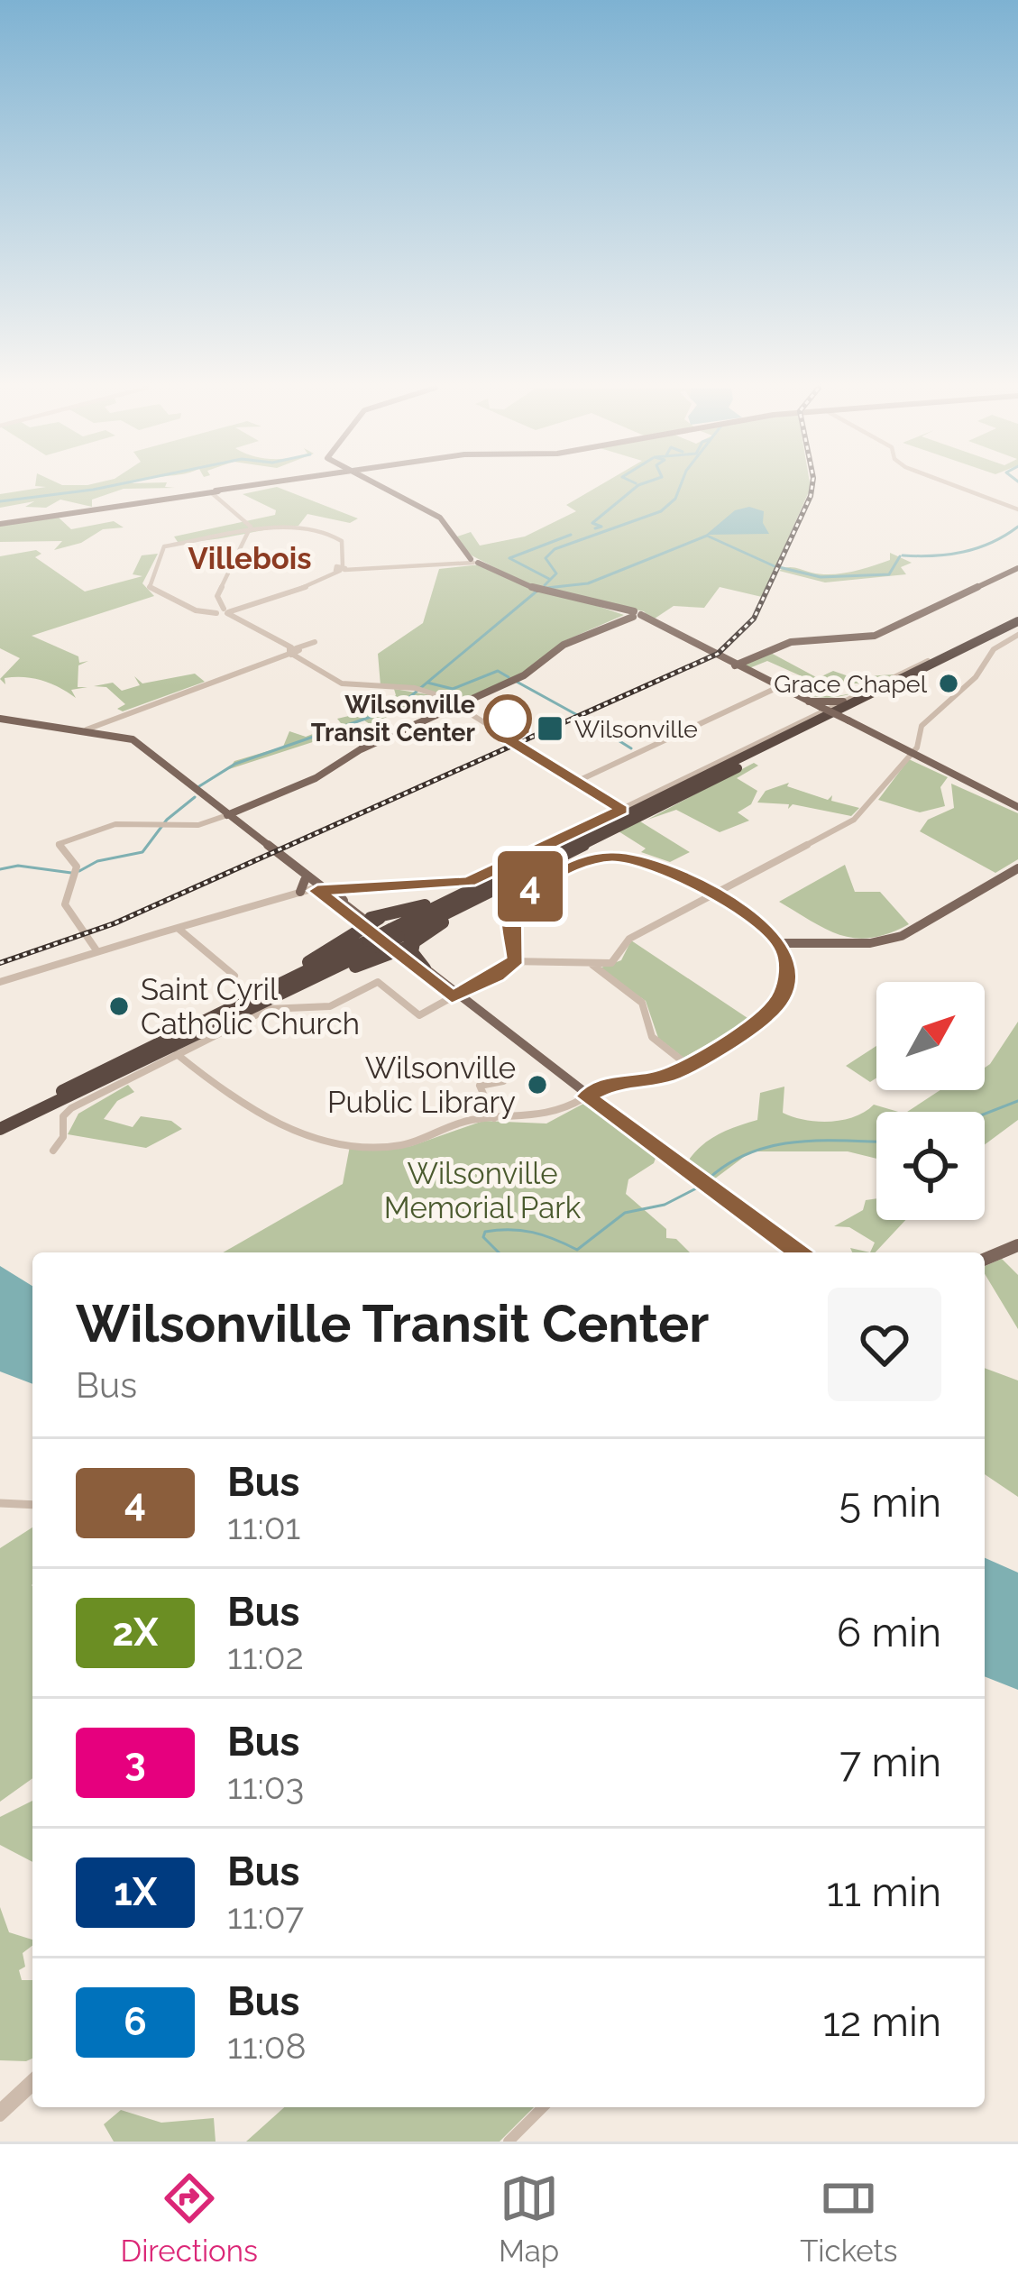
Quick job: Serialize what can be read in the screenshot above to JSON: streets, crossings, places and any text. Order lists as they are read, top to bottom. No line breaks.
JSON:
{"districts":["Villebois"],"parks":["Wilsonville Memorial Park"],"places":{"other":["Grace Chapel","Wilsonville Transit Center","Saint Cyril Catholic Church","Wilsonville Public Library"],"transit":["Wilsonville"]},"lines":["bus line 4"],"north":"top right","page":{"on_map":"4","heading":["Wilsonville Transit Center","Bus"],"list":[{"mark":"4","name":"Bus","note":"11:01","value":"5 min"},{"mark":"2X","name":"Bus","note":"11:02","value":"6 min"},{"mark":"3","name":"Bus","note":"11:03","value":"7 min"},{"mark":"1X","name":"Bus","note":"11:07","value":"11 min"},{"mark":"6","name":"Bus","note":"11:08","value":"12 min"}],"tabs":["Directions","Map","Tickets"]}}
